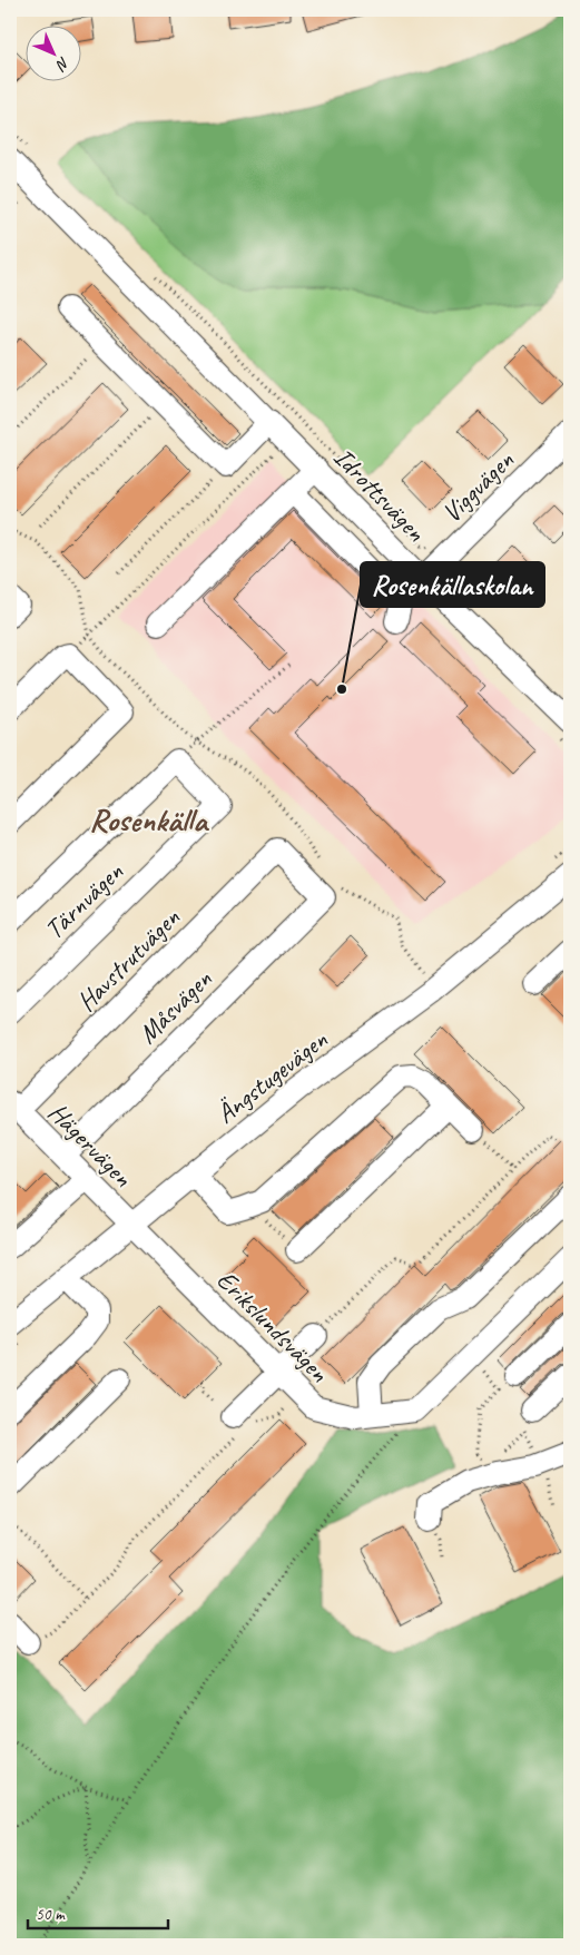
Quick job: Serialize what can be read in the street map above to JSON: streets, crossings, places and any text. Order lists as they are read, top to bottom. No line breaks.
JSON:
{"streets":{"street":["Viggvägen","Idrottsvägen","Tärnvägen","Havstrutvägen","Måsvägen","Ängstugevägen","Hägervägen","Erikslundsvägen"]},"crossings":[["Viggvägen","Idrottsvägen"],["Havstrutvägen","Måsvägen"],["Havstrutvägen","Hägervägen"],["Måsvägen","Hägervägen"],["Ängstugevägen","Hägervägen"],["Ängstugevägen","Erikslundsvägen"],["Hägervägen","Erikslundsvägen"]],"districts":["Rosenkälla"],"places":["Rosenkällaskolan"],"scale_bar":"50 m","north":"bottom right"}
